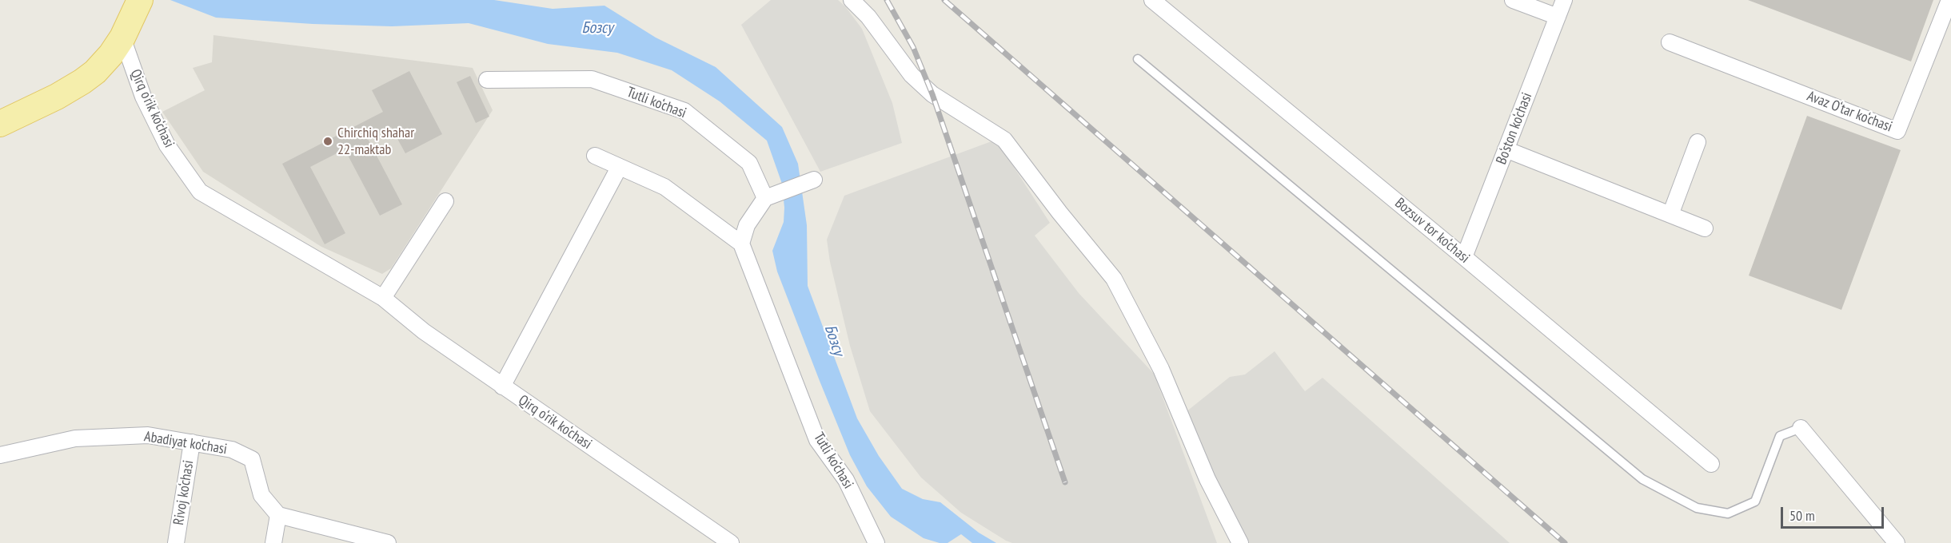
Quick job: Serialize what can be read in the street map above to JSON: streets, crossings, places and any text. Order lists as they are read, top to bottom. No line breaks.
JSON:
{"streets":{"street":["Tutli ko‘chasi","Qirq o‘rik ko‘chasi","Avaz O‘tar ko‘chasi","Bo‘ston ko‘chasi","Bozsuv tor ko‘chasi","Abadiyat ko‘chasi","Rivoj ko‘chasi"]},"crossings":[["Bo‘ston ko‘chasi","Bozsuv tor ko‘chasi"],["Abadiyat ko‘chasi","Rivoj ko‘chasi"]],"water":["Бозсу"],"places":["Chirchiq shahar 22-maktab"],"scale_bar":"50 m"}
